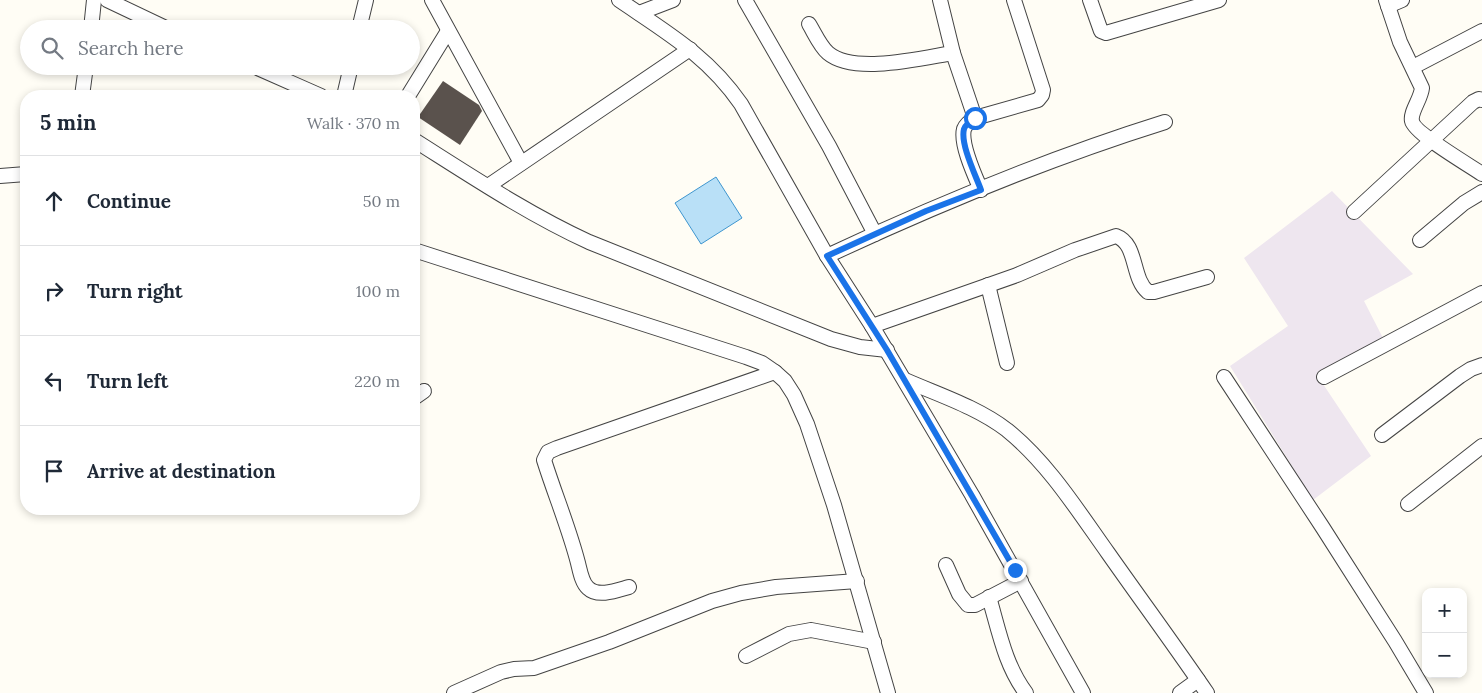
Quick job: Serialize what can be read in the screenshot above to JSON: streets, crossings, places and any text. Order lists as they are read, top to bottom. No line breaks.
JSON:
{"page":{"search":"Search here","heading":["5 min","Walk · 370 m"],"list":[["Continue","50 m"],["Turn right","100 m"],["Turn left","220 m"],"Arrive at destination"],"map_buttons":["+","−"]}}
